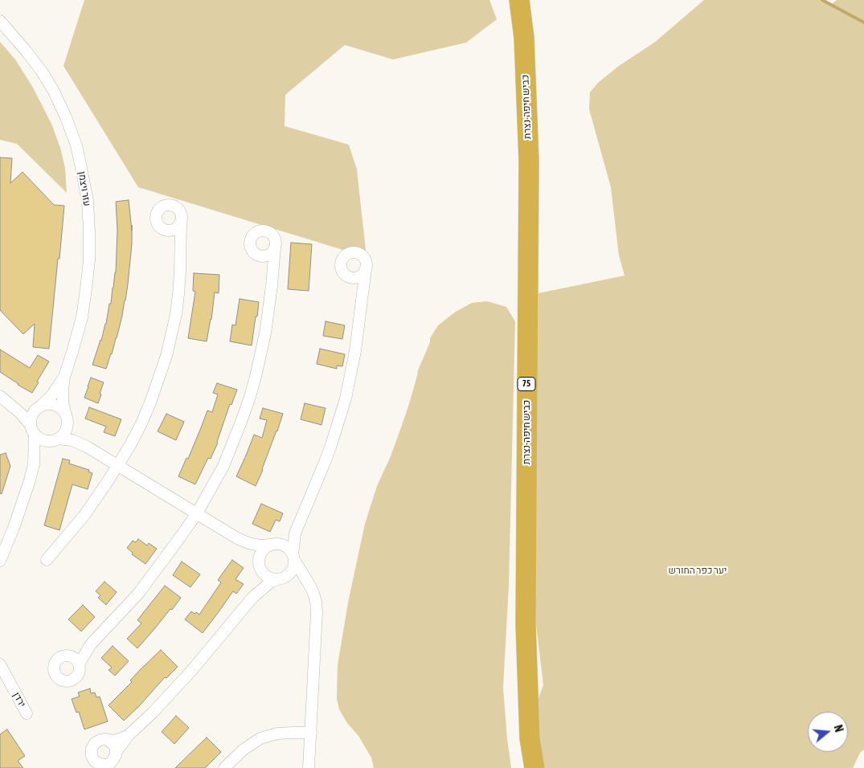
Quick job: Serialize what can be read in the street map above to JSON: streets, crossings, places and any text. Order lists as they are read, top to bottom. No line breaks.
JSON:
{"streets":{"highway":["כביש חיפה-נצרת","75"],"street":["עזר ויצמן","ירדן"]},"parks":["יער כפר החורש"],"north":"right"}
